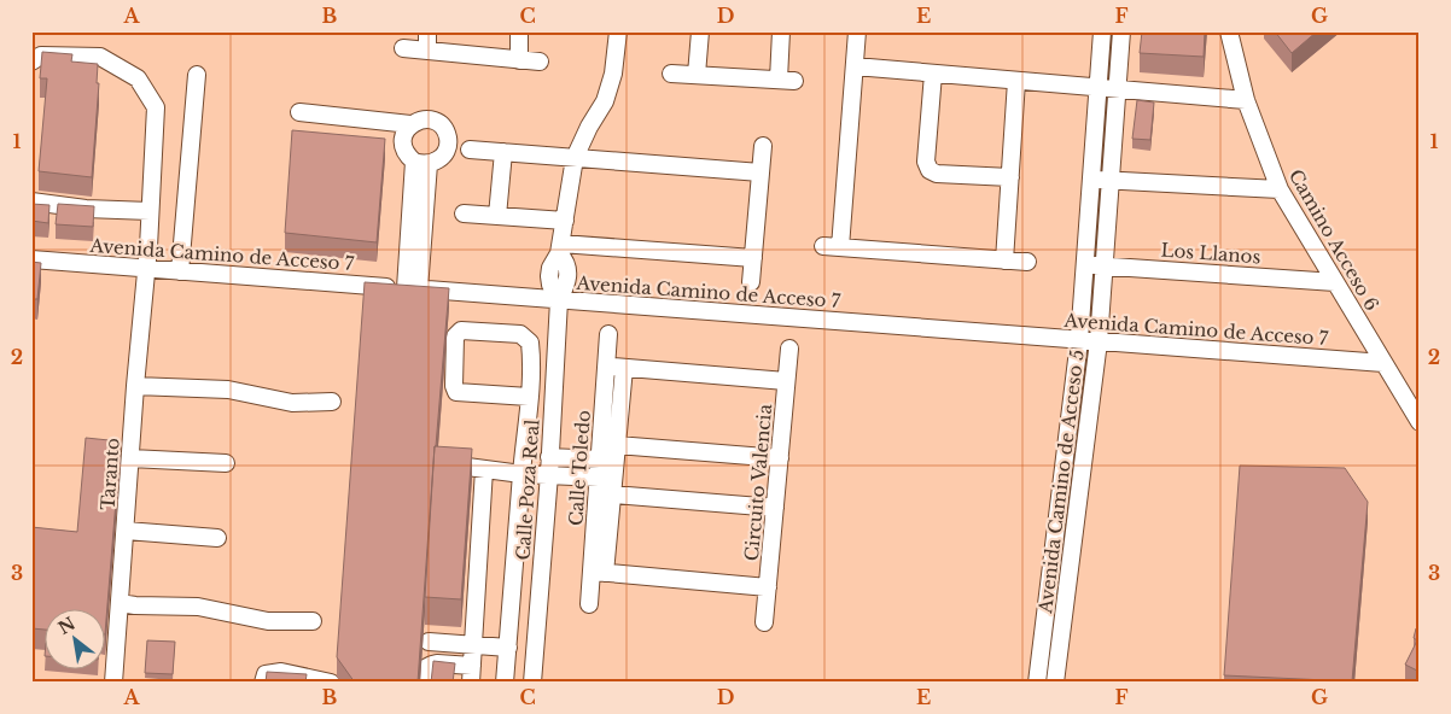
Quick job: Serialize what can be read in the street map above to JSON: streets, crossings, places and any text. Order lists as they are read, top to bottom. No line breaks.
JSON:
{"streets":{"street":["Camino Acceso 6","Los Llanos","Avenida Camino de Acceso 7","Calle Toledo","Taranto","Avenida Camino de Acceso 5","Circuito Valencia","Calle Poza Real"]},"crossings":[["Camino Acceso 6","Los Llanos"],["Camino Acceso 6","Avenida Camino de Acceso 7"],["Los Llanos","Avenida Camino de Acceso 5"],["Avenida Camino de Acceso 7","Taranto"],["Avenida Camino de Acceso 7","Avenida Camino de Acceso 5"],["Avenida Camino de Acceso 7","Calle Poza Real"],["Calle Toledo","Circuito Valencia"]],"north":"top left","grid":{"columns":["A","B","C","D","E","F","G"],"rows":["1","2","3"]}}
